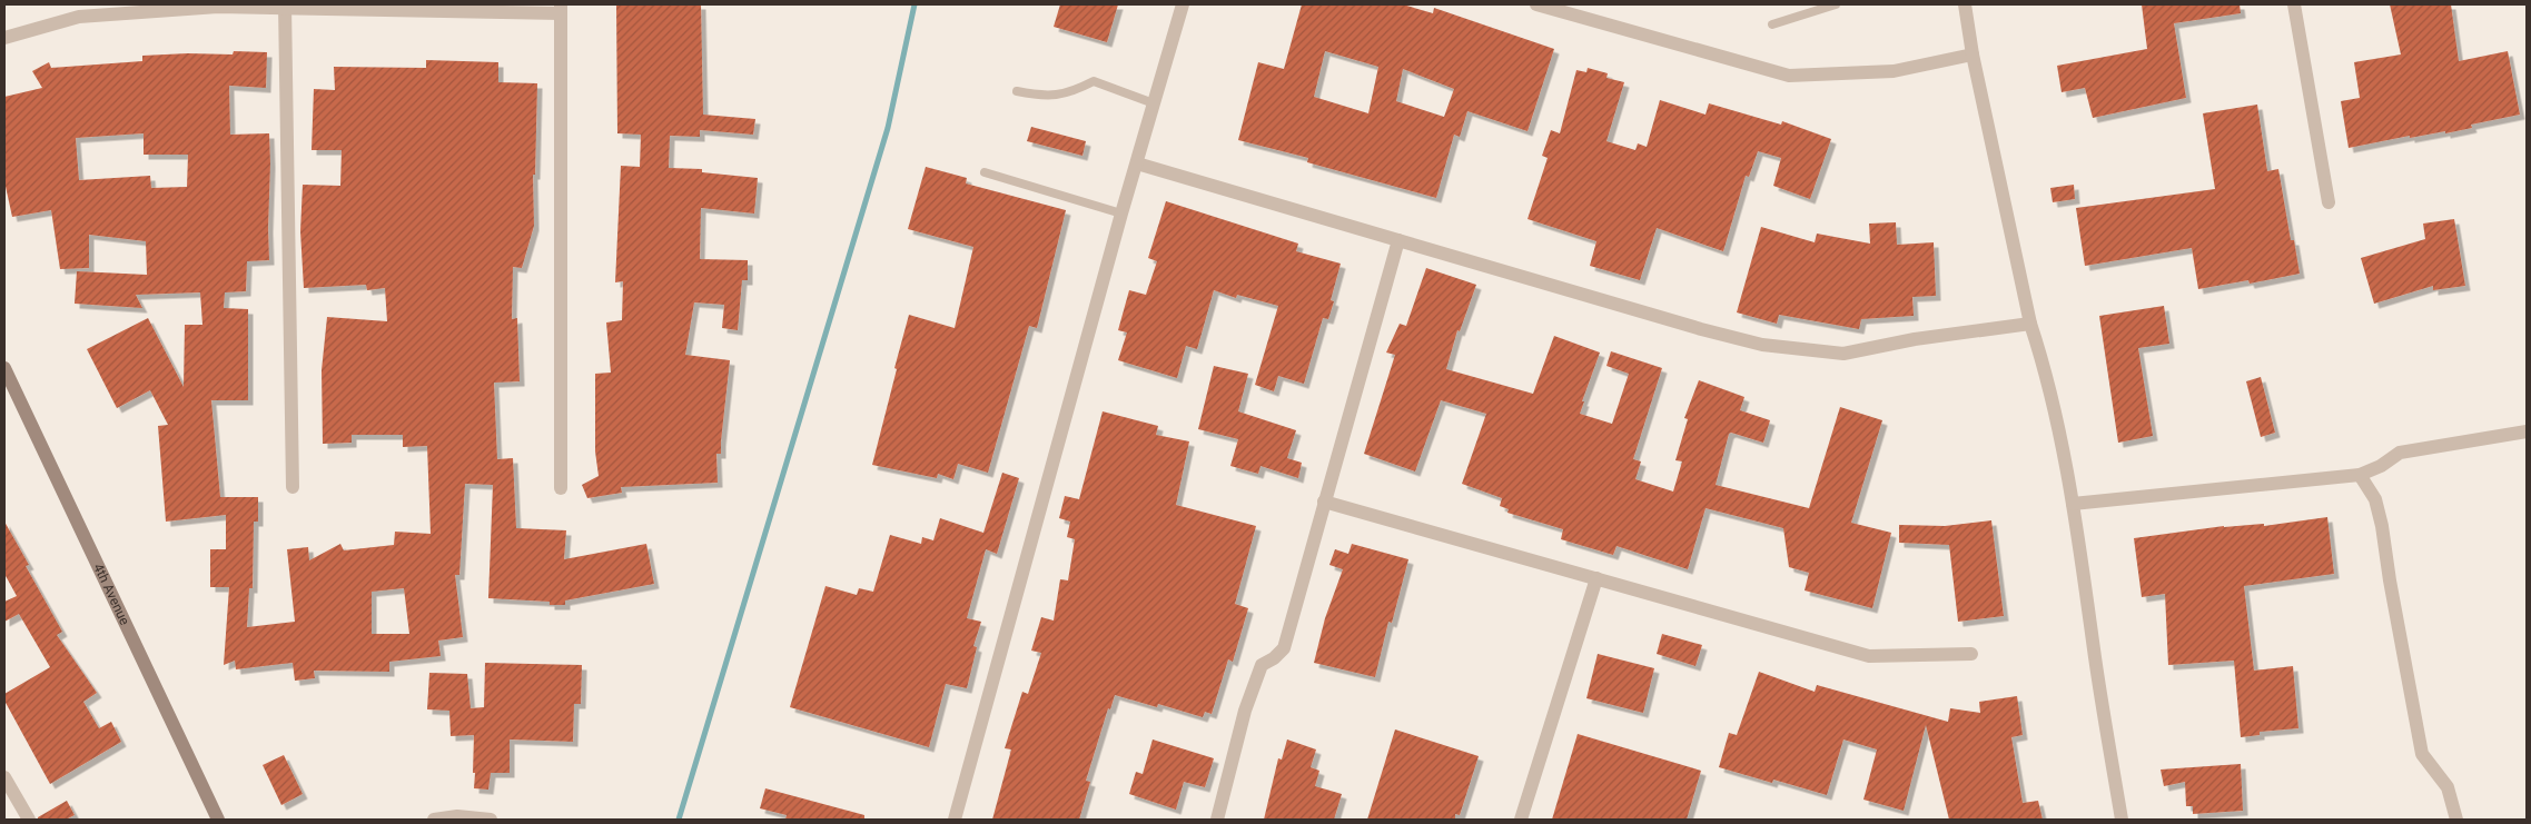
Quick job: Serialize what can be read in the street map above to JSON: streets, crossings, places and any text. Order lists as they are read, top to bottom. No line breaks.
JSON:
{"streets":{"main road":["4th Avenue"]}}
